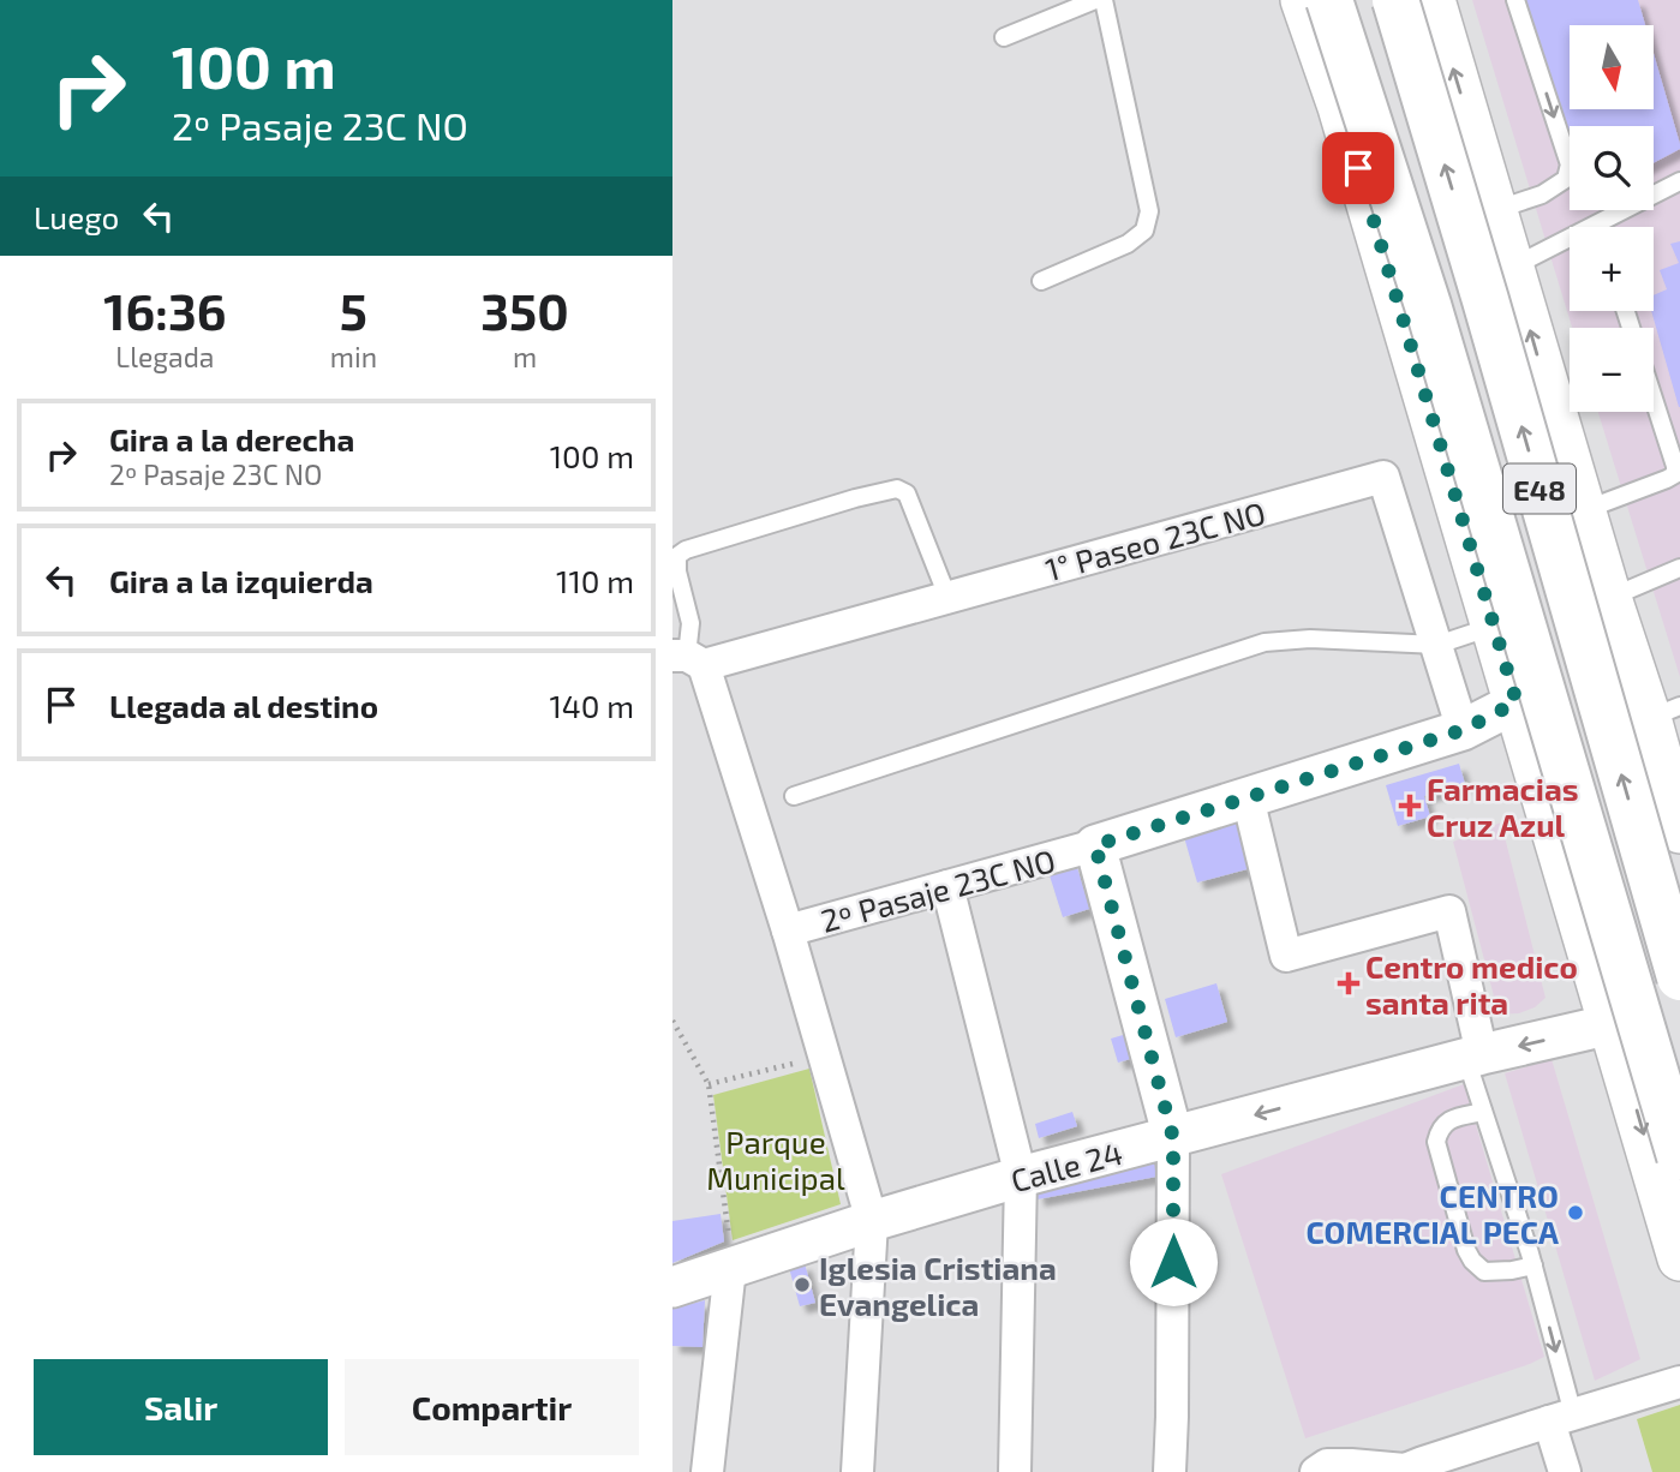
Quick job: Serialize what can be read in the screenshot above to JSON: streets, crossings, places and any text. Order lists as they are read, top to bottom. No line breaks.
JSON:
{"streets":{"main road":["E48"],"street":["1° Paseo 23C NO","2º Pasaje 23C NO","Calle 24"]},"crossings":[["E48","2º Pasaje 23C NO"],["E48","Calle 24"],["1° Paseo 23C NO","2º Pasaje 23C NO"]],"one_way":["Calle 24"],"parks":["Parque Municipal"],"places":{"health":["Farmacias Cruz Azul","Centro medico santa rita"],"other":["CENTRO COMERCIAL PECA","Iglesia Cristiana Evangelica"]},"north":"bottom","page":{"turn":["100 m","2º Pasaje 23C NO"],"map_buttons":["+","−"],"then":"Luego","eta":["16:36","Llegada","5","min","350","m"],"list":[{"name":"Gira a la derecha","note":"2º Pasaje 23C NO","value":"100 m"},{"name":"Gira a la izquierda","value":"110 m"},{"name":"Llegada al destino","value":"140 m"}],"buttons":["Salir","Compartir"]}}
